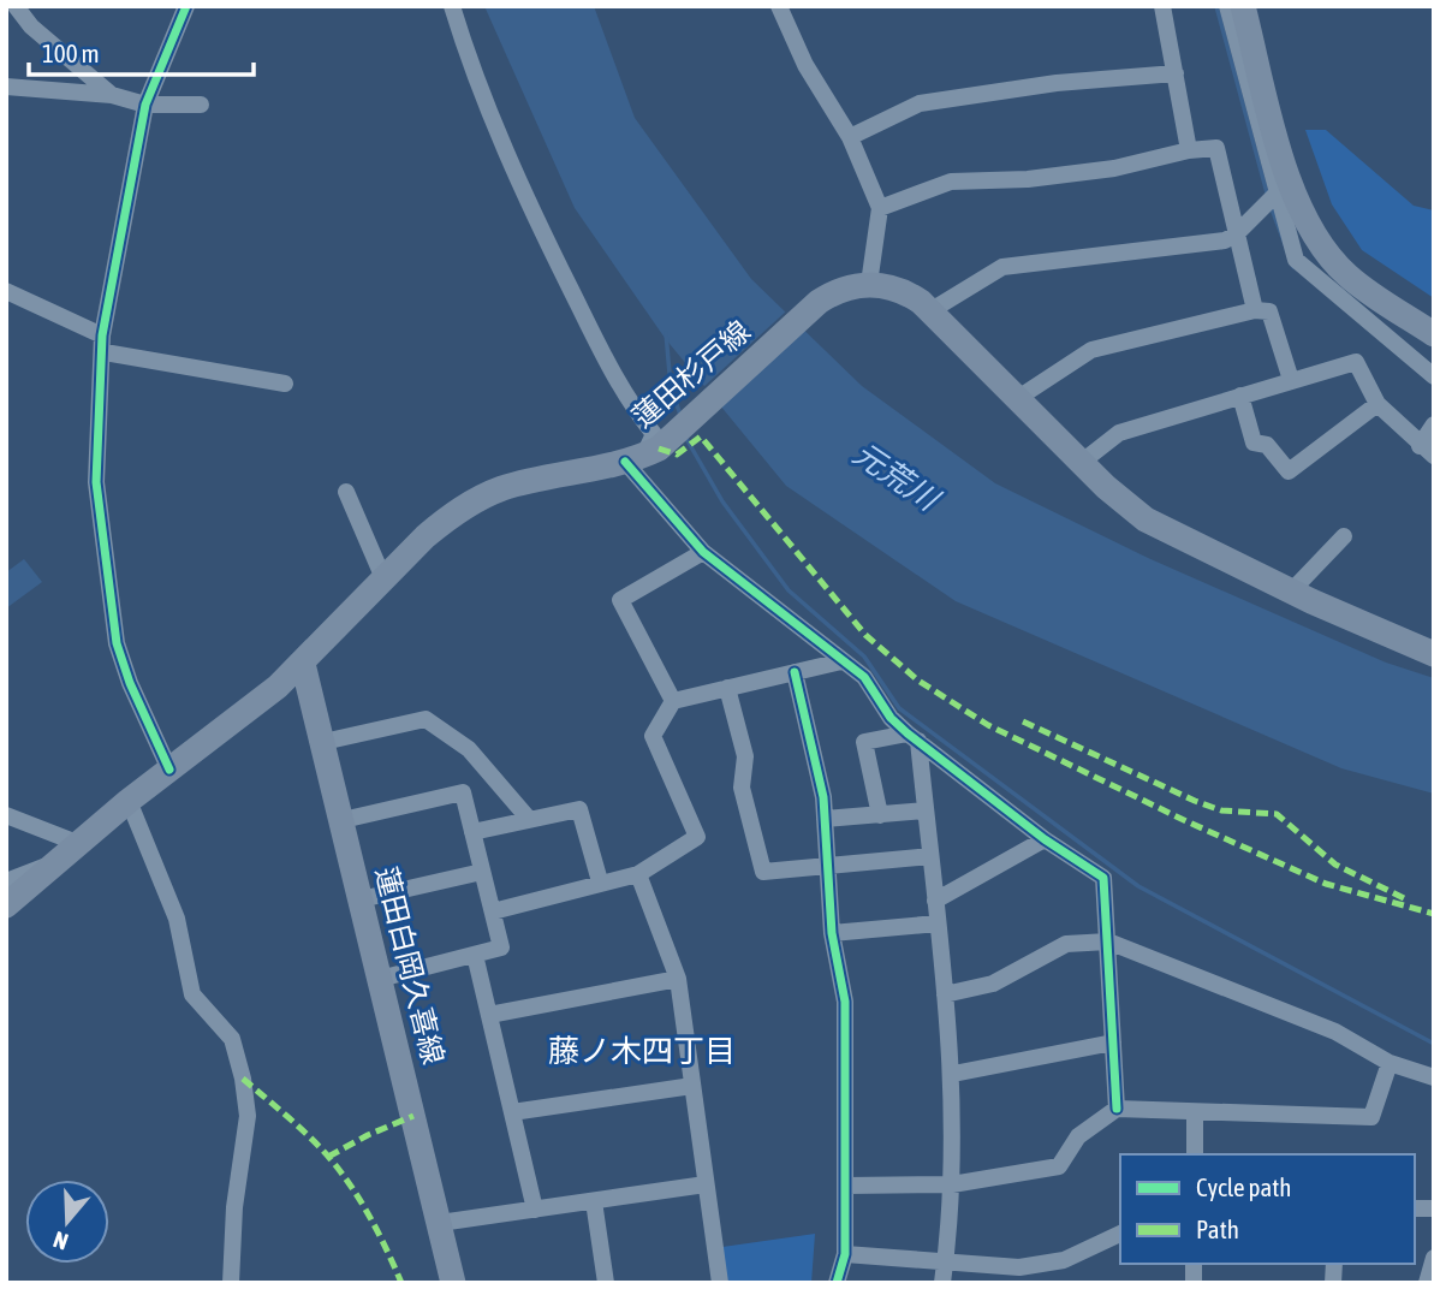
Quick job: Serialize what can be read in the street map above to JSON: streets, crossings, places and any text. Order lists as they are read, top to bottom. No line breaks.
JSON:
{"streets":{"main road":["蓮田杉戸線","蓮田白岡久喜線"]},"crossings":[["蓮田杉戸線","蓮田白岡久喜線"]],"districts":["藤ノ木四丁目"],"water":["元荒川"],"legend":["Cycle path","Path"],"scale_bar":"100 m","north":"bottom"}
